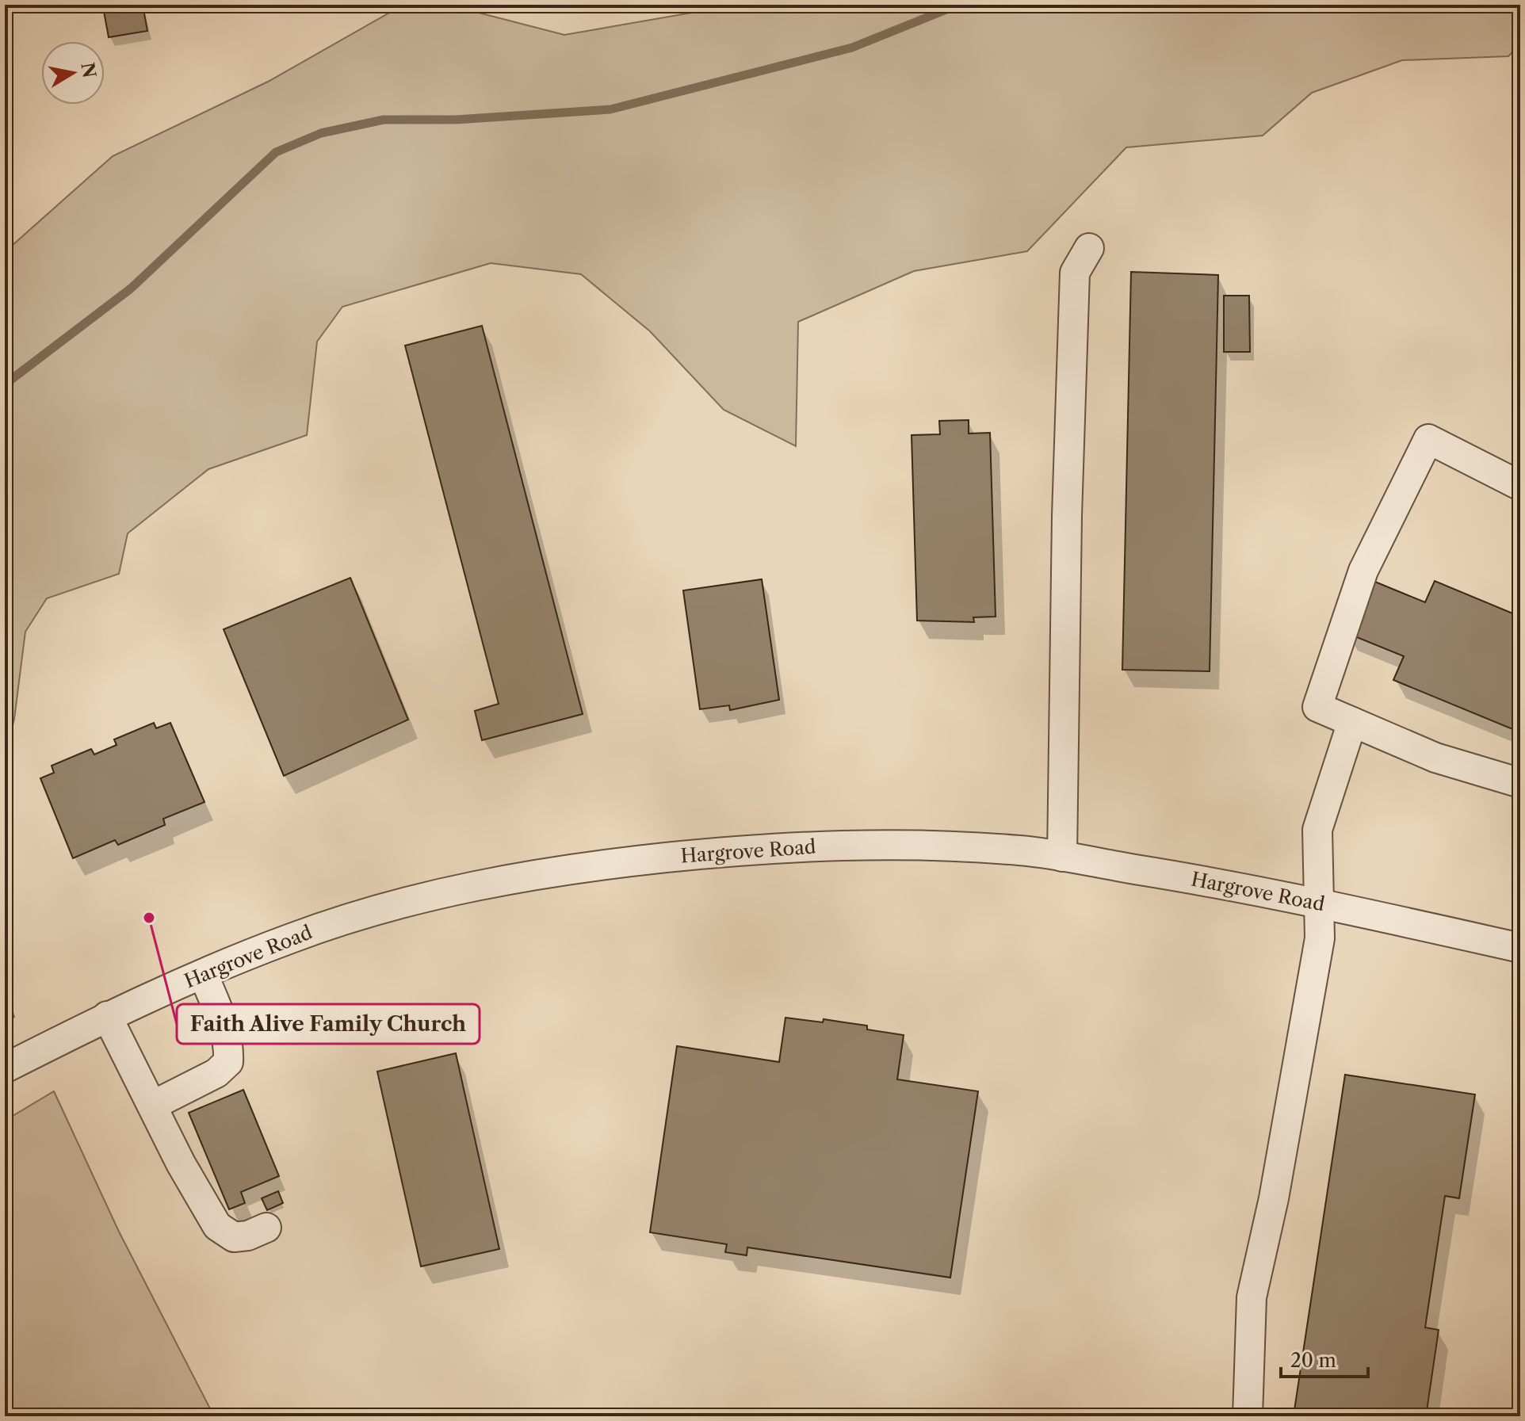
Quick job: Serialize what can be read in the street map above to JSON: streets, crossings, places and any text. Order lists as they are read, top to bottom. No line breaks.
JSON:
{"streets":{"street":["Hargrove Road"]},"places":["Faith Alive Family Church"],"scale_bar":"20 m","north":"right"}
